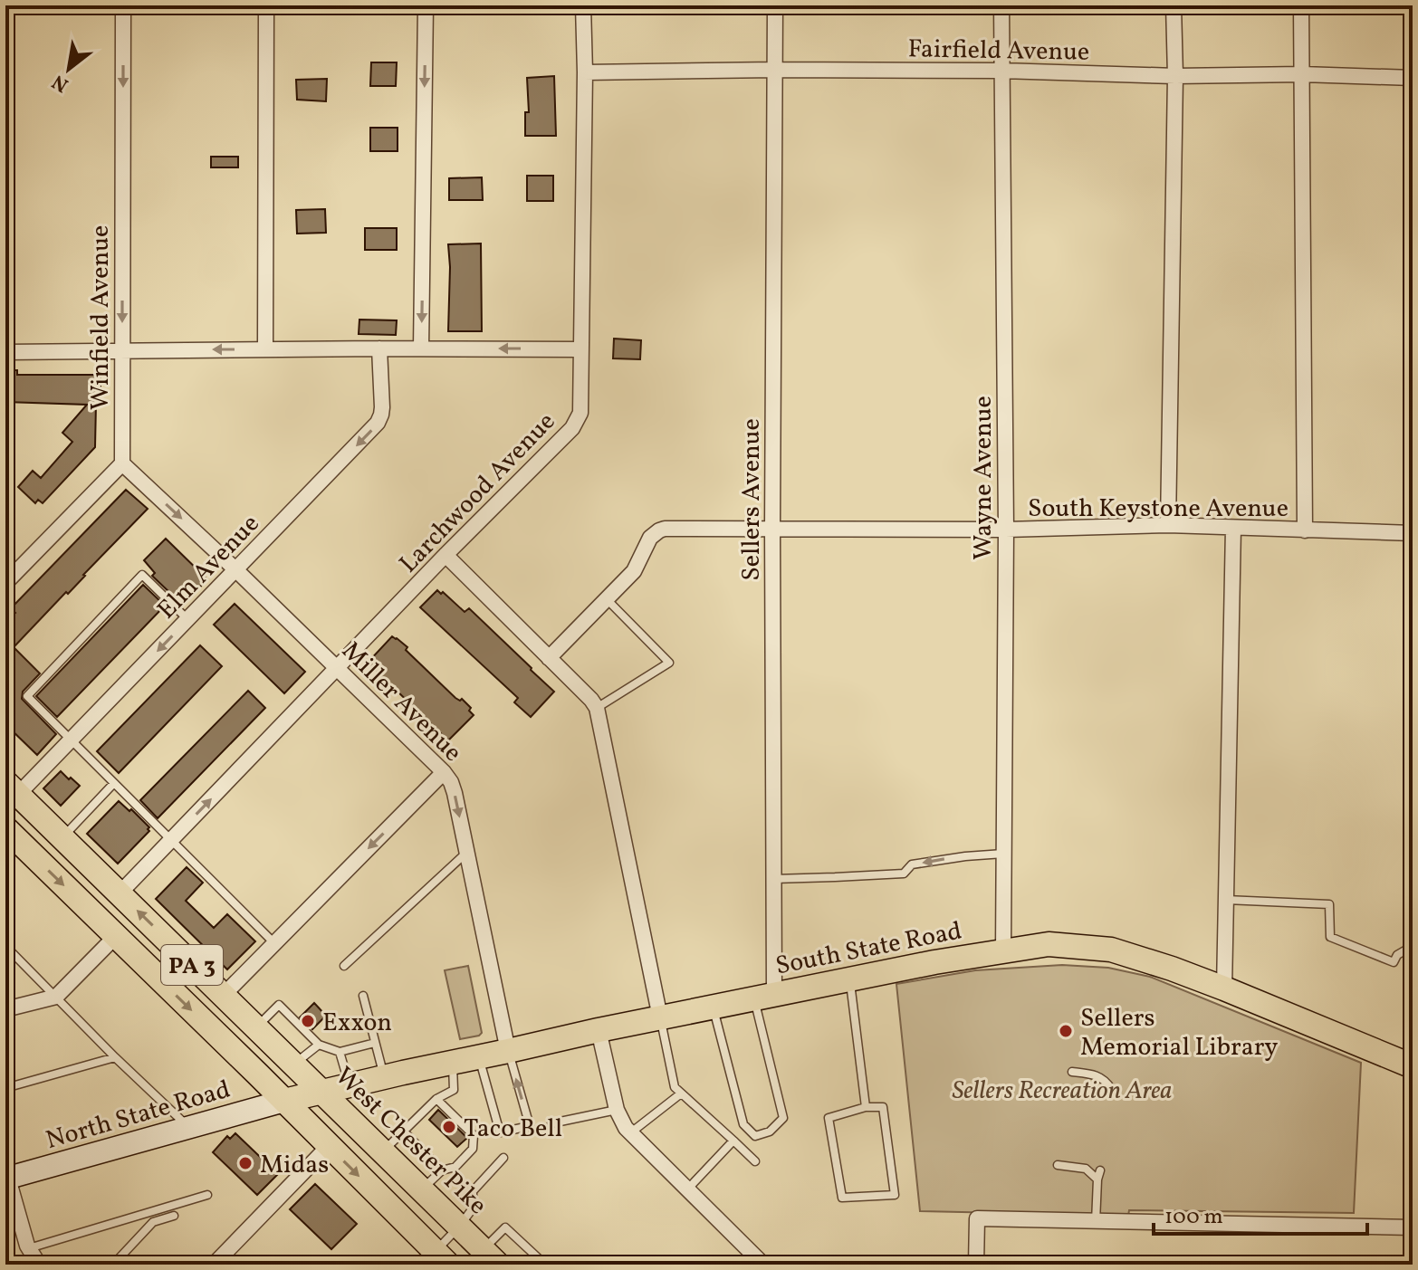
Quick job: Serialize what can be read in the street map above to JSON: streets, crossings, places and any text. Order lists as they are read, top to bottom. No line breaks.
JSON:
{"streets":{"main road":["South State Road","PA 3","North State Road","West Chester Pike"],"street":["Fairfield Avenue","Winfield Avenue","Wayne Avenue","Larchwood Avenue","Sellers Avenue","South Keystone Avenue","Elm Avenue","Miller Avenue"]},"crossings":[["Fairfield Avenue","Wayne Avenue"],["Fairfield Avenue","Larchwood Avenue"],["Fairfield Avenue","Sellers Avenue"],["Winfield Avenue","Miller Avenue"],["Wayne Avenue","South Keystone Avenue"],["Wayne Avenue","South State Road"],["Larchwood Avenue","Miller Avenue"],["Larchwood Avenue","West Chester Pike"],["Sellers Avenue","South Keystone Avenue"],["Sellers Avenue","South State Road"],["Elm Avenue","Miller Avenue"],["Elm Avenue","West Chester Pike"],["Miller Avenue","South State Road"],["South State Road","PA 3"],["South State Road","North State Road"],["South State Road","West Chester Pike"],["PA 3","North State Road"]],"one_way":["Winfield Avenue","Elm Avenue"],"parks":["Sellers Recreation Area"],"places":["Exxon","Sellers Memorial Library","Taco Bell","Midas"],"scale_bar":"100 m","north":"bottom left"}
